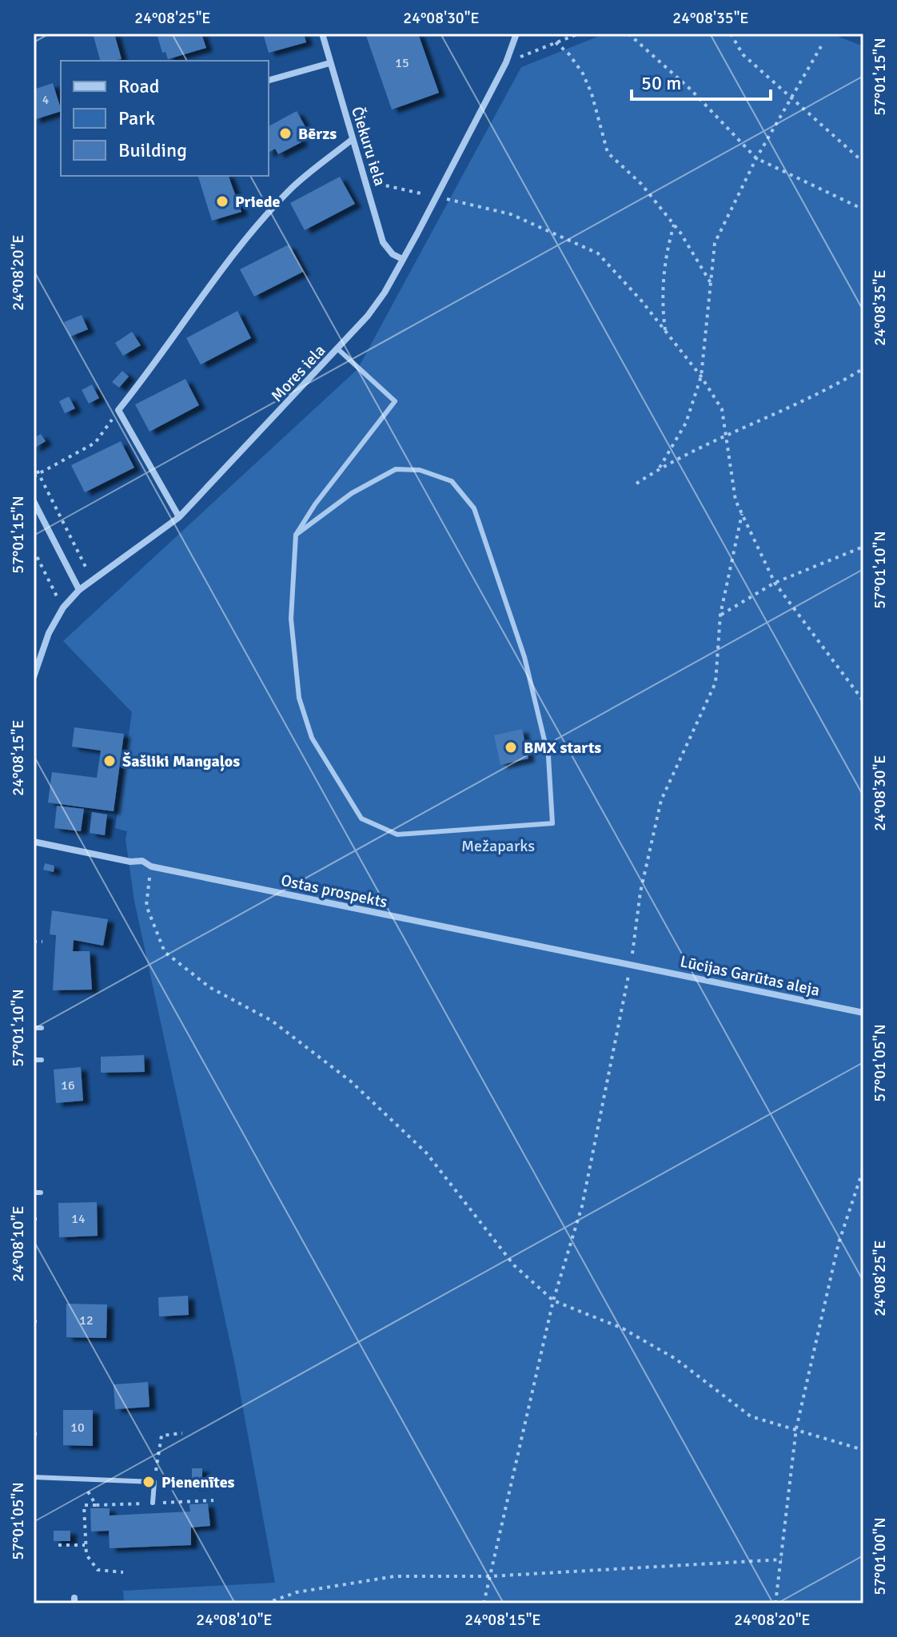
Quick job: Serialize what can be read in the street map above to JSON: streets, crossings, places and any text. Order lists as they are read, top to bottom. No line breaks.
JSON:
{"streets":{"street":["Čiekuru iela","Mores iela","Ostas prospekts","Lūcijas Garūtas aleja"]},"crossings":[["Čiekuru iela","Mores iela"],["Ostas prospekts","Lūcijas Garūtas aleja"]],"parks":["Mežaparks"],"places":["Bērzs","Priede","BMX starts","Šašliki Mangaļos","Pienenītes"],"house_numbers":["15","4","16","14","12","10"],"legend":["Road","Park","Building"],"scale_bar":"50 m","coordinates":["24°08'25\"E","24°08'30\"E","24°08'35\"E","57°01'15\"N","24°08'20\"E","57°01'10\"N","24°08'15\"E","57°01'05\"N","24°08'10\"E","57°01'00\"N"]}
